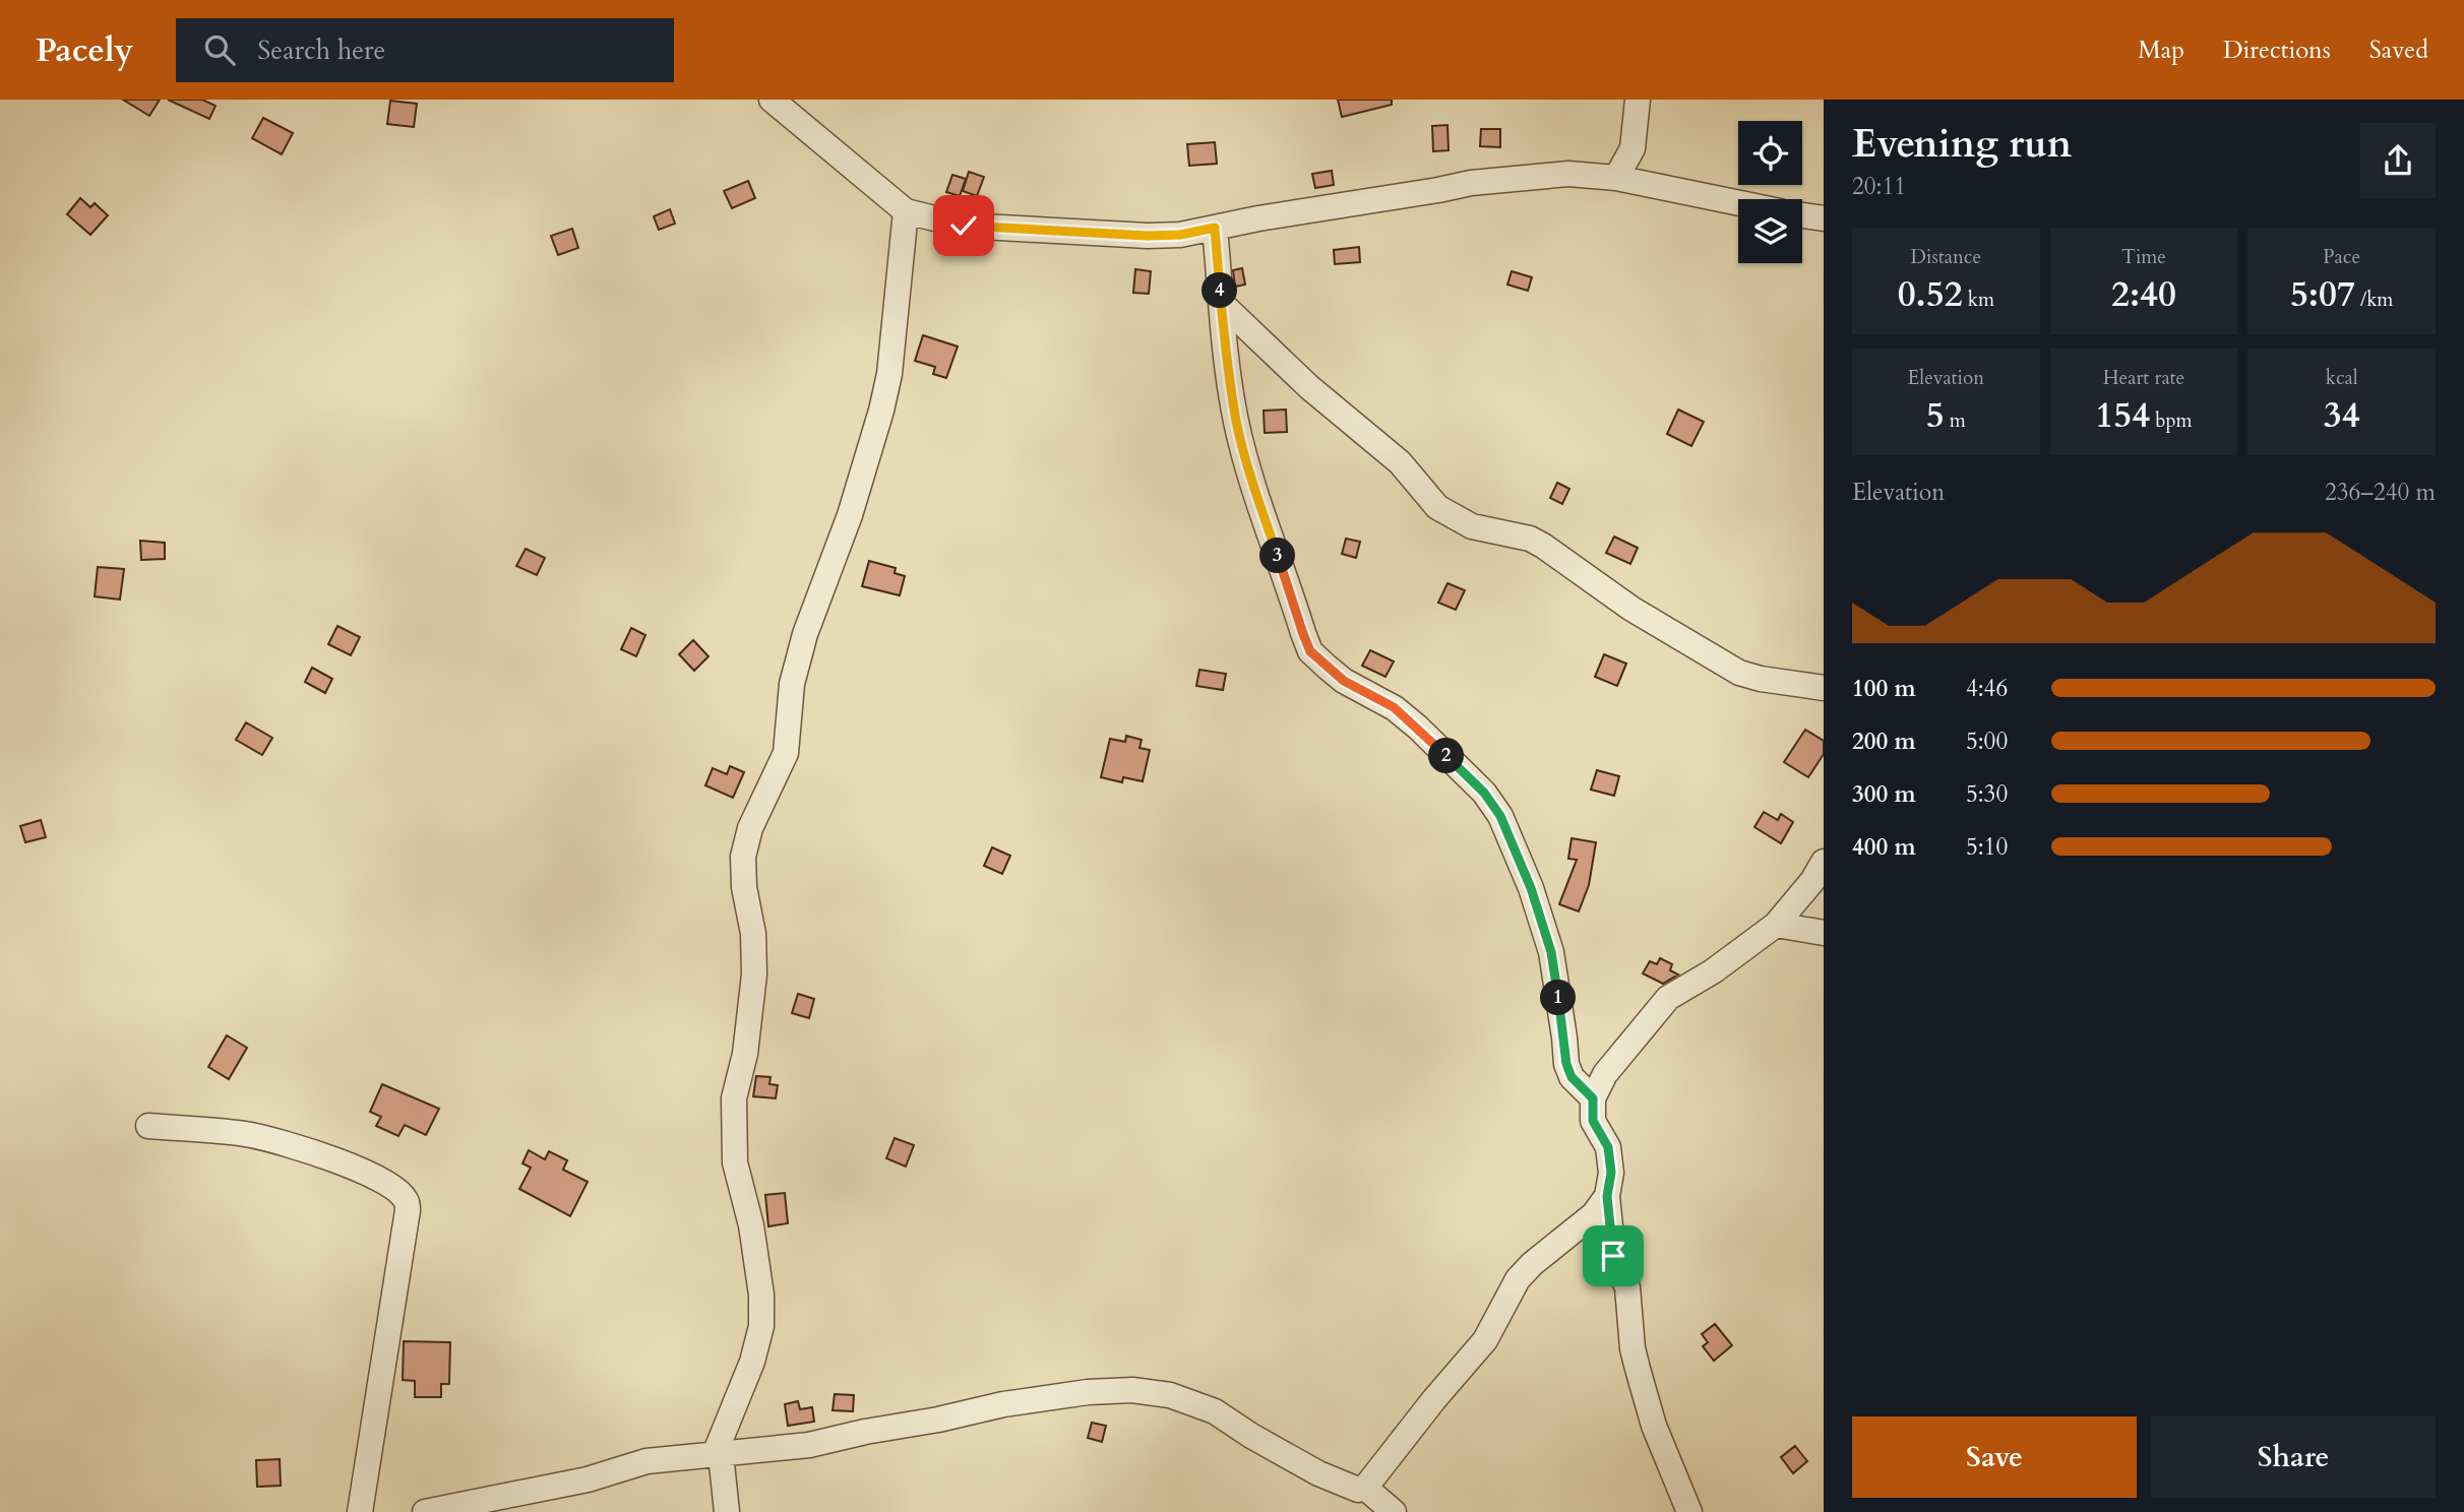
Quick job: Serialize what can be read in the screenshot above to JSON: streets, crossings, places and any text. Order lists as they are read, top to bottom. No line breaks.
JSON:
{"page":{"header":"Pacely","search":"Search here","nav":["Map","Directions","Saved"],"heading":["Evening run","20:11"],"stats":[["Distance","0.52 km"],["Time","2:40"],["Pace","5:07 /km"],["Elevation","5 m"],["Heart rate","154 bpm"],["kcal","34"]],"pins":["4","3","2","1"],"chart":["Elevation","236–240 m"],"list":[{"name":"100 m","note":"4:46"},{"name":"200 m","note":"5:00"},{"name":"300 m","note":"5:30"},{"name":"400 m","note":"5:10"}],"buttons":["Save","Share"]}}
